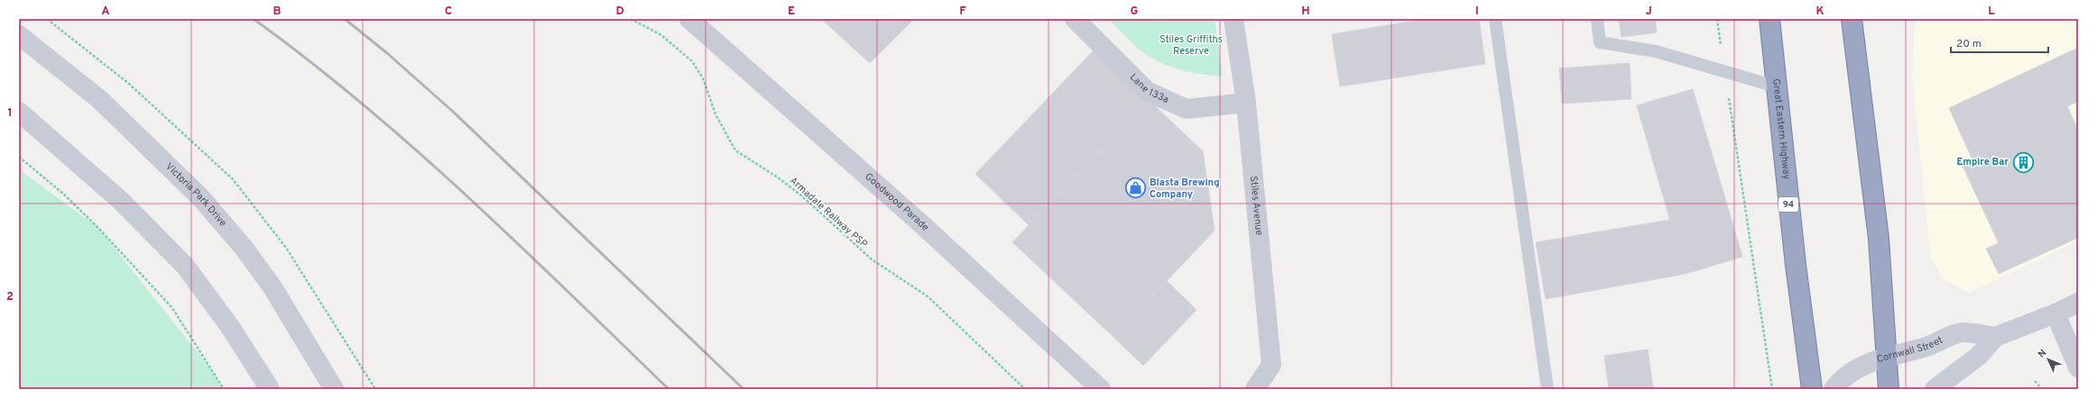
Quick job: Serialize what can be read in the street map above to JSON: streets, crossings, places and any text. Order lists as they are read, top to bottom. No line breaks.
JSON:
{"streets":{"highway":["Great Eastern Highway","94"],"street":["Lane 133a","Victoria Park Drive","Goodwood Parade","Stiles Avenue","Cornwall Street"],"path":["Armadale Railway PSP"]},"crossings":[["Lane 133a","Stiles Avenue"]],"parks":["Stiles Griffiths Reserve"],"places":{"building":["Empire Bar"],"shop":["Blasta Brewing Company"]},"scale_bar":"20 m","north":"top left","grid":{"columns":["A","B","C","D","E","F","G","H","I","J","K","L"],"rows":["1","2"]}}
